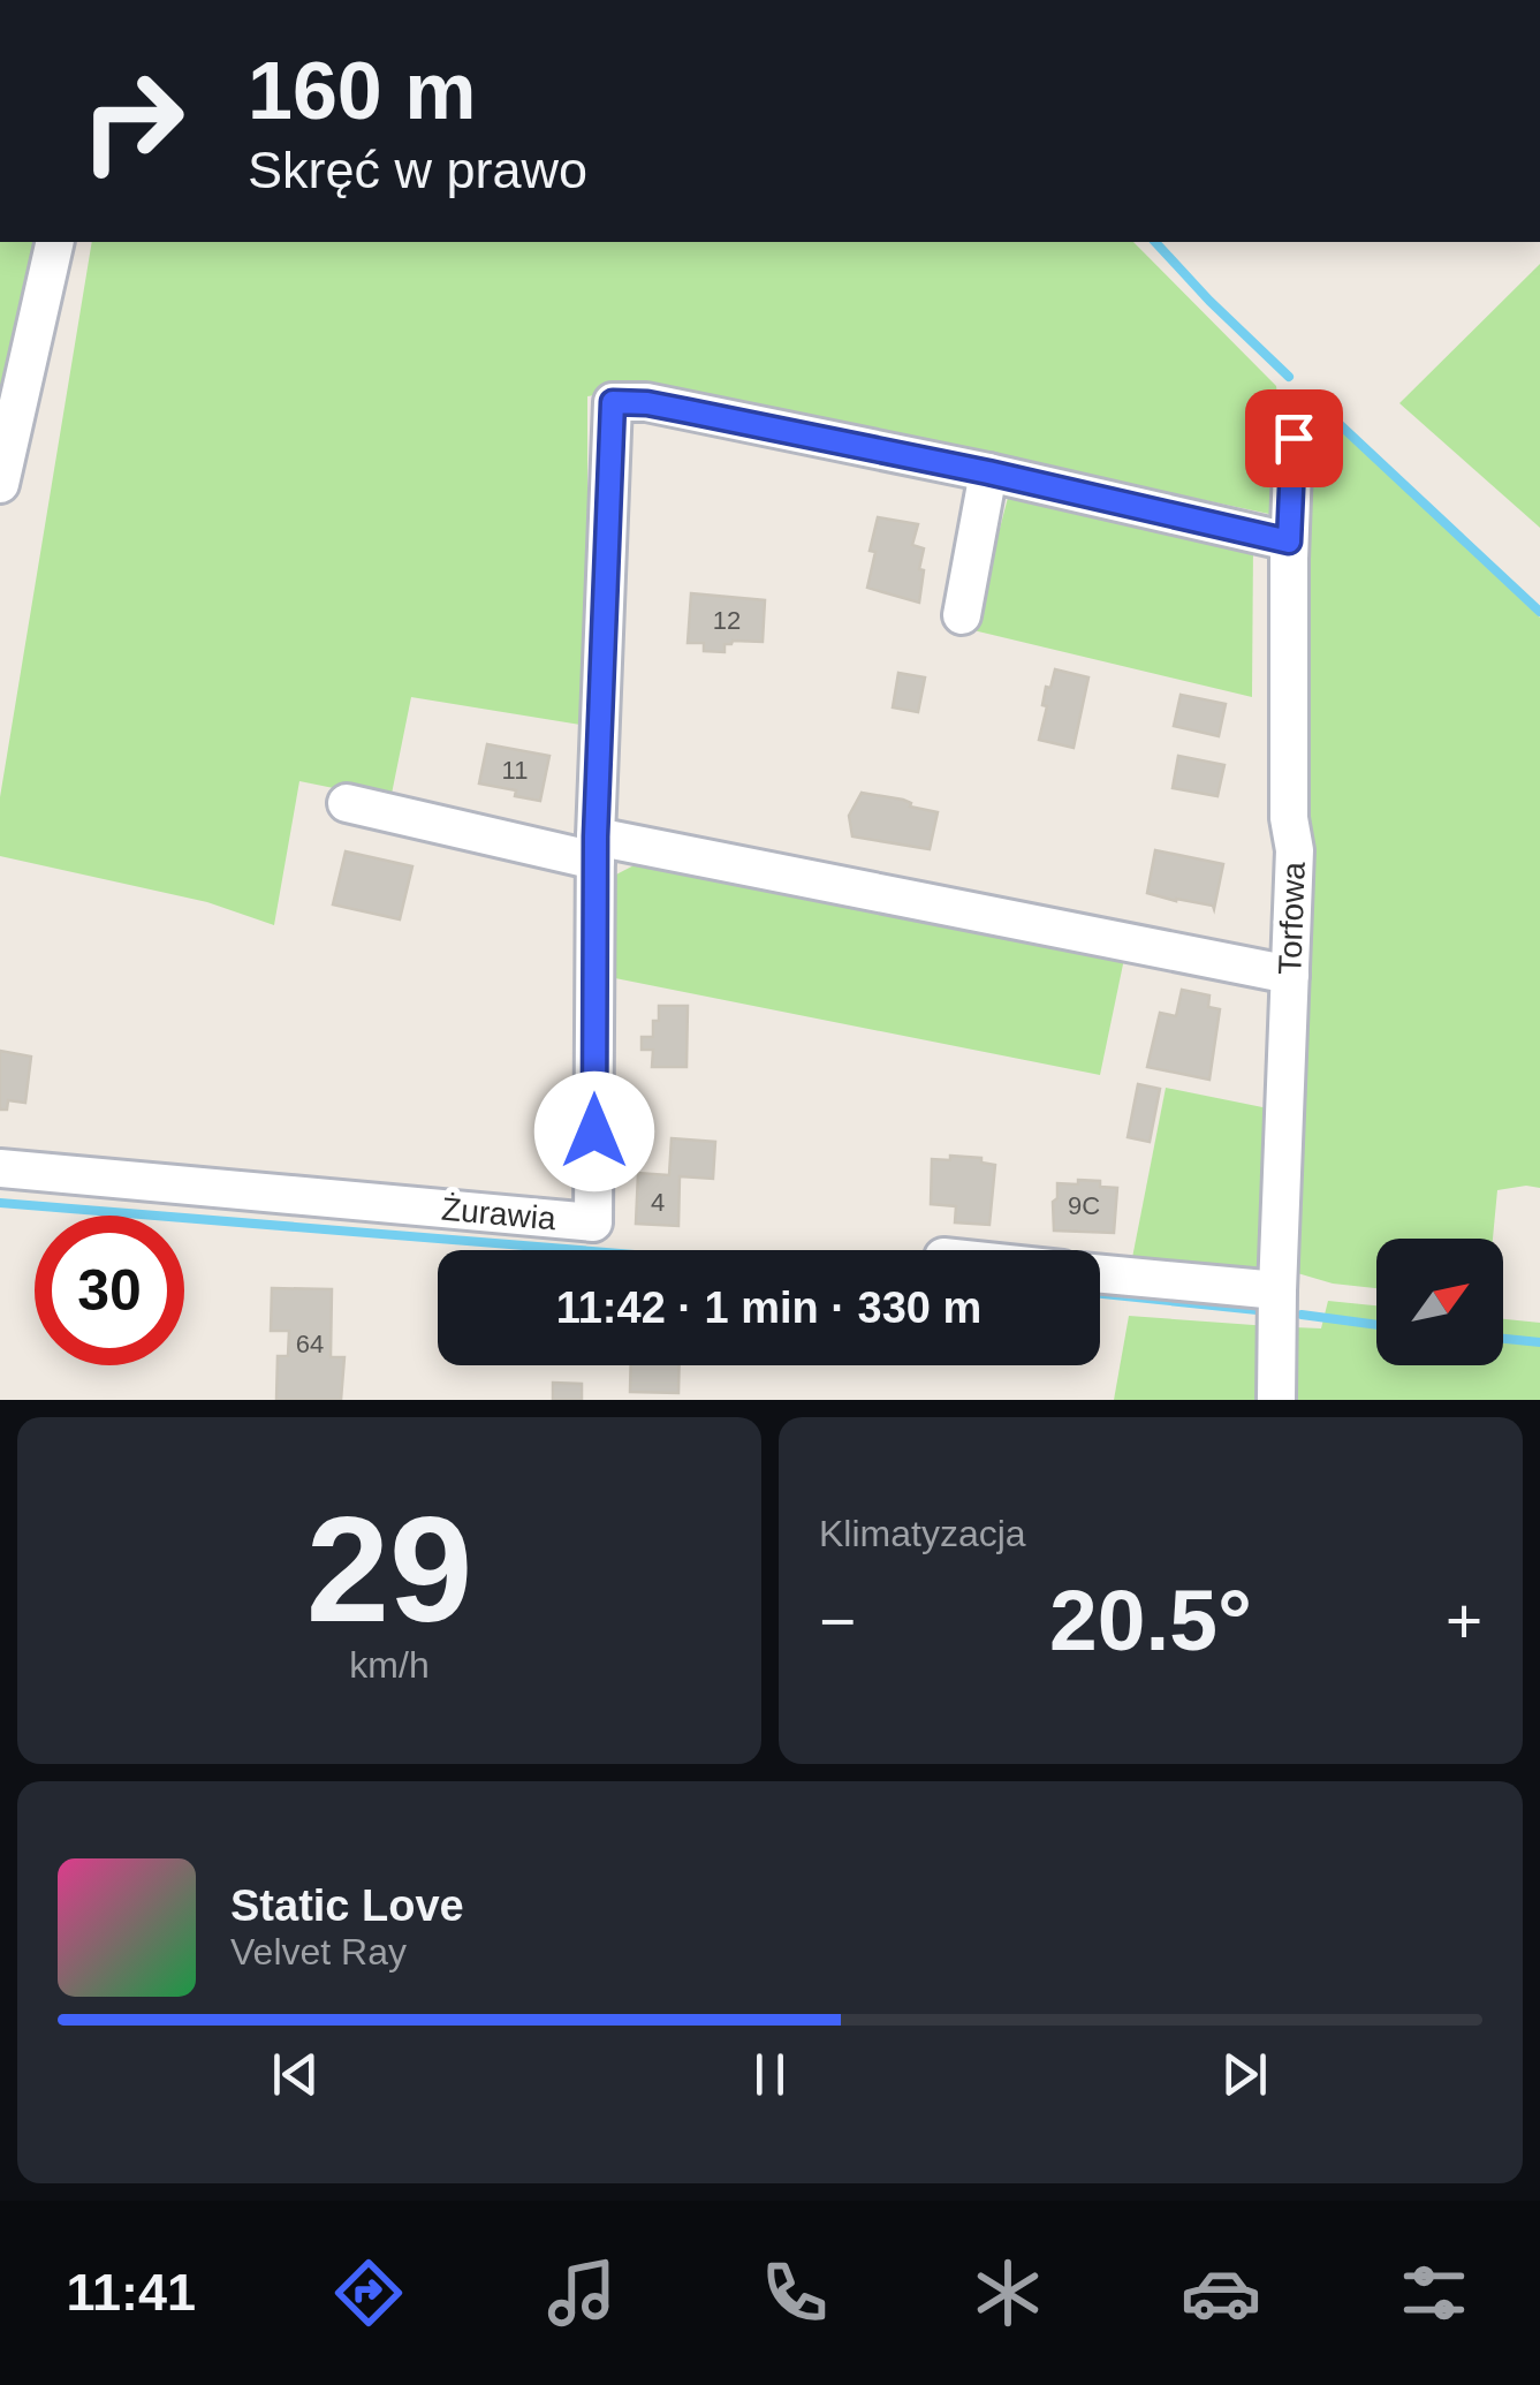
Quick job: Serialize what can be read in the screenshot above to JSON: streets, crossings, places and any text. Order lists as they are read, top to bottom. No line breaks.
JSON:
{"streets":{"street":["Torfowa","Żurawia"]},"house_numbers":["12","11","4","9C","64"],"north":"top right","page":{"turn":["160 m","Skręć w prawo"],"limit":"30","trip":"11:42 · 1 min · 330 m","tile":[["29","km/h"],"Klimatyzacja"],"heat":["−","20.5°","+"],"song":["Static Love","Velvet Ray"],"tabs":"11:41"}}
